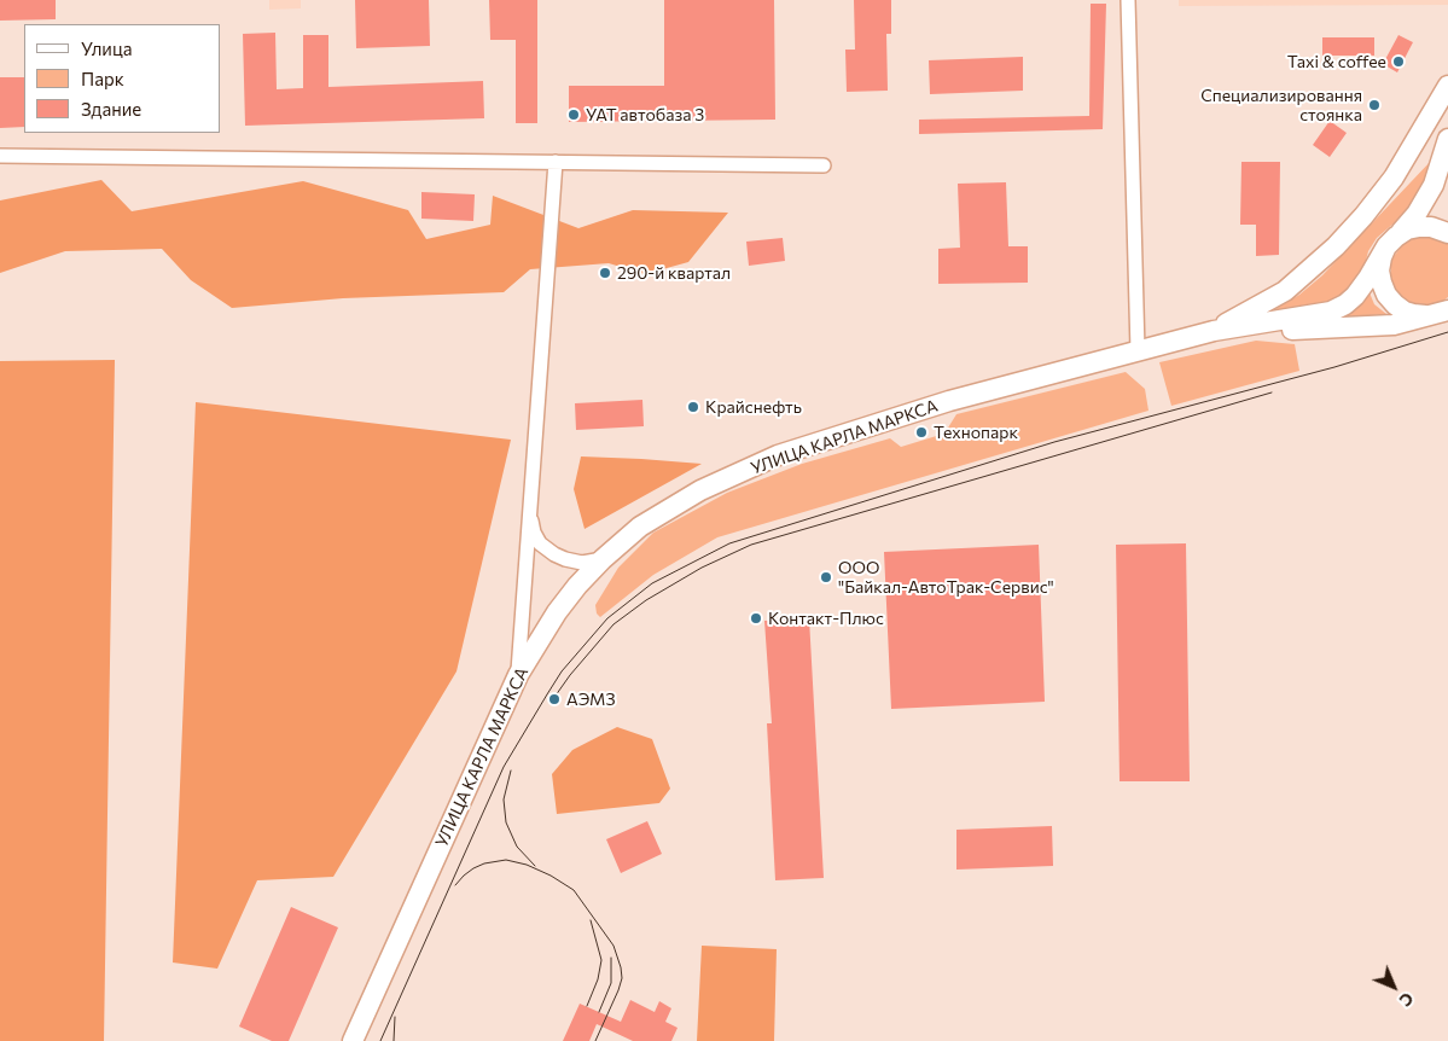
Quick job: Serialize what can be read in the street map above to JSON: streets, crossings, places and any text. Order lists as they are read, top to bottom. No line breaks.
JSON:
{"streets":{"street":["УЛИЦА КАРЛА МАРКСА"]},"places":["Taxi & coffee","Специализировання стоянка","УАТ автобаза 3","290-й квартал","Крайснефть","Технопарк","ООО \"Байкал-АвтоТрак-Сервис\"","Контакт-Плюс","АЭМЗ"],"legend":["Улица","Парк","Здание"],"north":"bottom right"}
